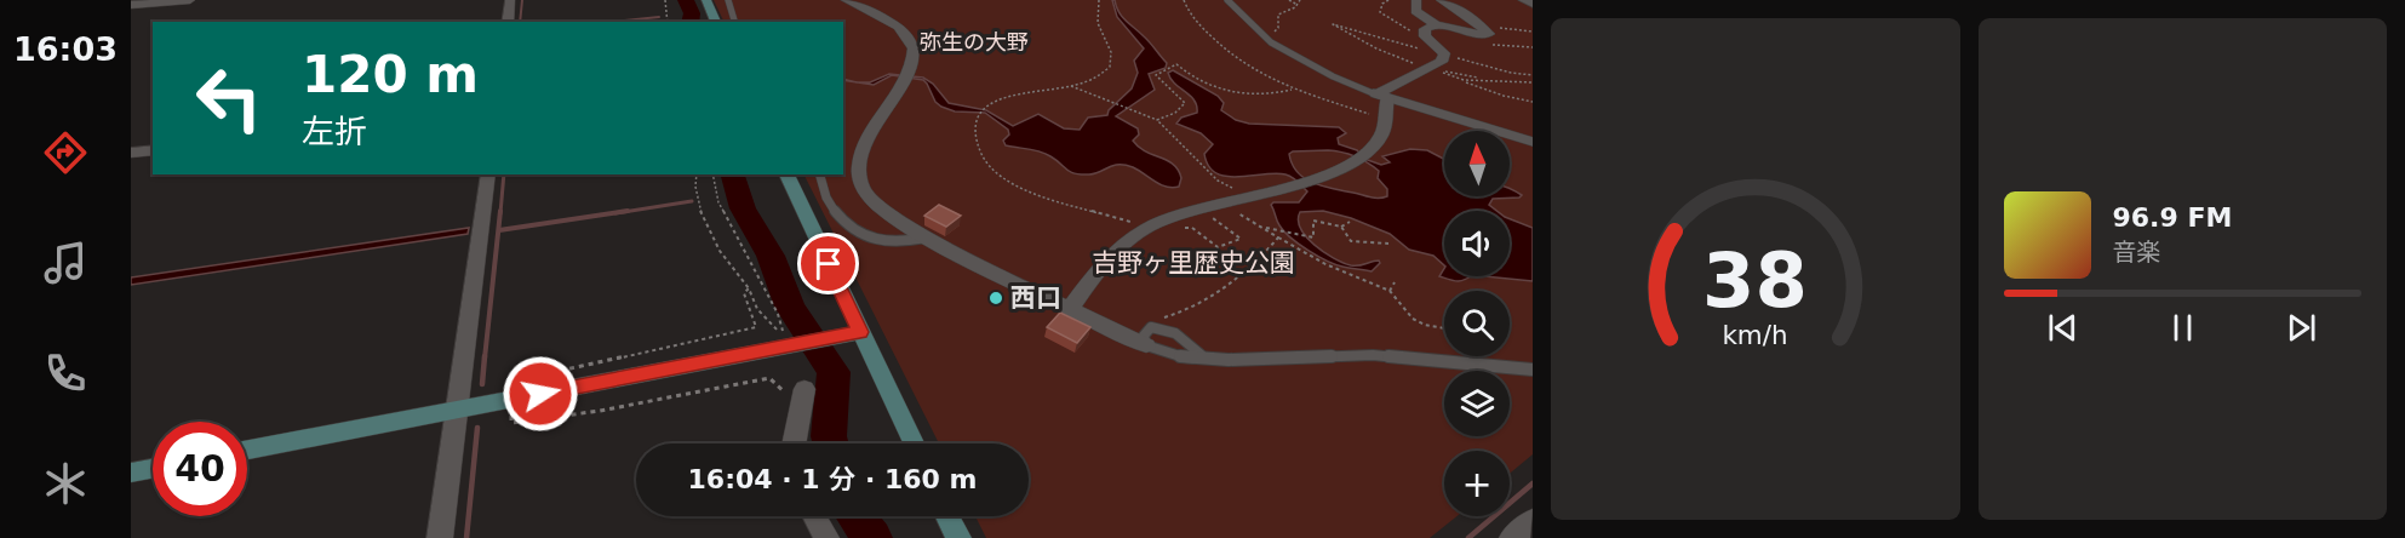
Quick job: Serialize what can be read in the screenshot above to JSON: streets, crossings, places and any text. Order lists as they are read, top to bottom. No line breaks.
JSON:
{"parks":["弥生の大野","吉野ヶ里歴史公園"],"places":["西口"],"north":"top","page":{"tabs":"16:03","turn":["120 m","左折"],"map_buttons":"+","song":["96.9 FM","音楽"],"limit":"40","trip":"16:04 · 1 分 · 160 m","gauge":["38","km/h"]}}
